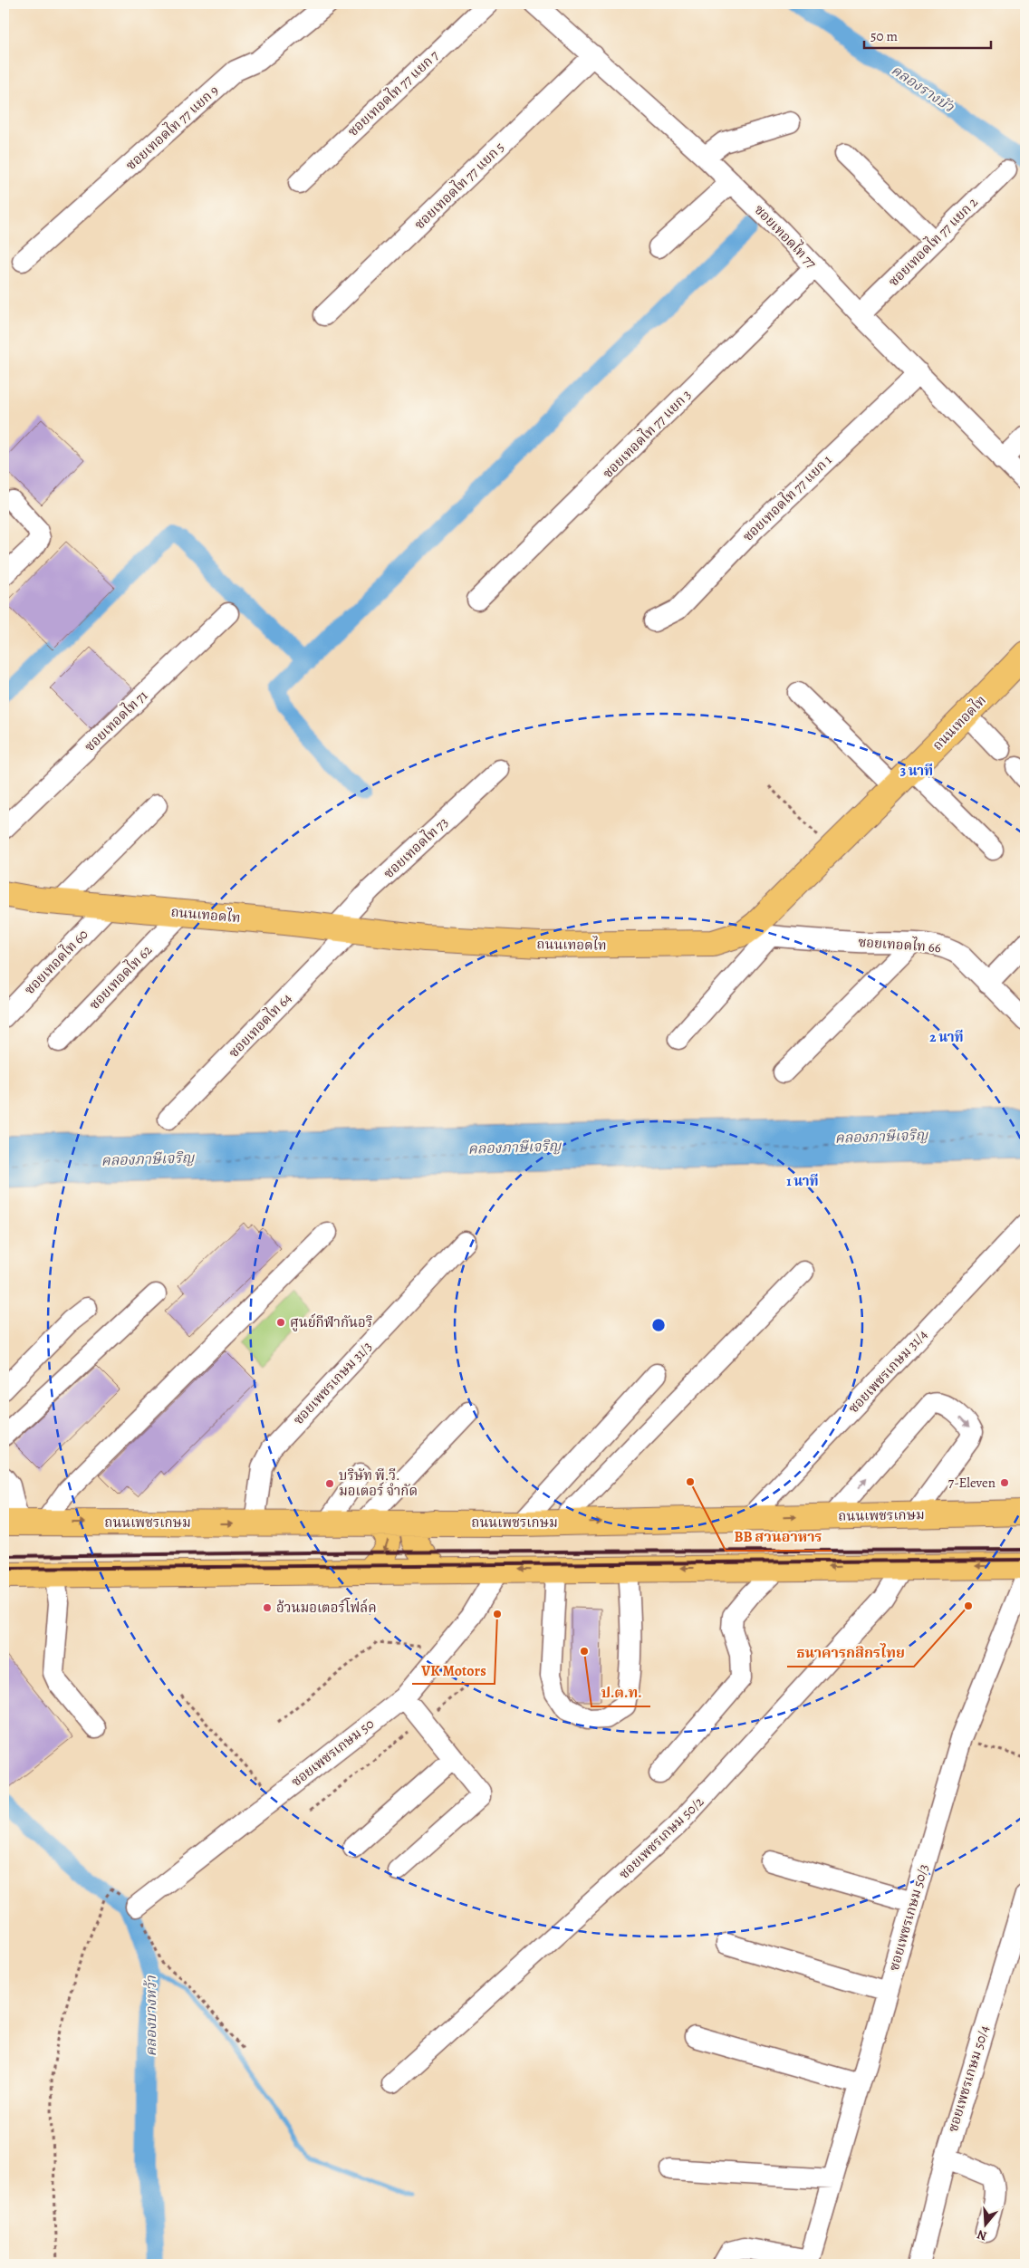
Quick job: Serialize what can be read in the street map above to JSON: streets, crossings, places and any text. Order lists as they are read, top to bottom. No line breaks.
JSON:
{"streets":{"main road":["ถนนเทอดไท","ถนนเพชรเกษม"],"street":["ซอยเทอดไท 77 แยก 7","ซอยเทอดไท 77 แยก 9","ซอยเทอดไท 77 แยก 5","ซอยเทอดไท 77","ซอยเทอดไท 77 แยก 2","ซอยเทอดไท 77 แยก 3","ซอยเทอดไท 77 แยก 1","ซอยเทอดไท 71","ซอยเทอดไท 73","ซอยเทอดไท 66","ซอยเทอดไท 60","ซอยเทอดไท 62","ซอยเทอดไท 64","ซอยเพชรเกษม 31/4","ซอยเพชรเกษม 31/3","ซอยเพชรเกษม 50","ซอยเพชรเกษม 50/2","ซอยเพชรเกษม 50/3","ซอยเพชรเกษม 50/4"]},"crossings":[["ซอยเทอดไท 77 แยก 5","ซอยเทอดไท 77"],["ซอยเทอดไท 77","ซอยเทอดไท 77 แยก 2"],["ซอยเทอดไท 77","ซอยเทอดไท 77 แยก 3"],["ซอยเทอดไท 77","ซอยเทอดไท 77 แยก 1"],["ถนนเทอดไท","ซอยเทอดไท 73"],["ถนนเทอดไท","ซอยเทอดไท 66"],["ถนนเทอดไท","ซอยเทอดไท 60"],["ถนนเทอดไท","ซอยเทอดไท 62"],["ถนนเทอดไท","ซอยเทอดไท 64"],["ซอยเทอดไท 73","ซอยเทอดไท 64"],["ซอยเพชรเกษม 31/4","ถนนเพชรเกษม"],["ซอยเพชรเกษม 31/3","ถนนเพชรเกษม"]],"water":["คลองรางบัว","คลองภาษีเจริญ","คลองบางหว้า"],"places":["ศูนย์กีฬากันอริ","BB สวนอาหาร","7-Eleven","บริษัท พี.วี. มอเตอร์ จำกัด","ธนาคารกสิกรไทย","อ้วนมอเตอร์โฟล์ค","VK Motors","ป.ต.ท."],"scale_bar":"50 m","north":"bottom","rings":["3 นาที","2 นาที","1 นาที"]}
